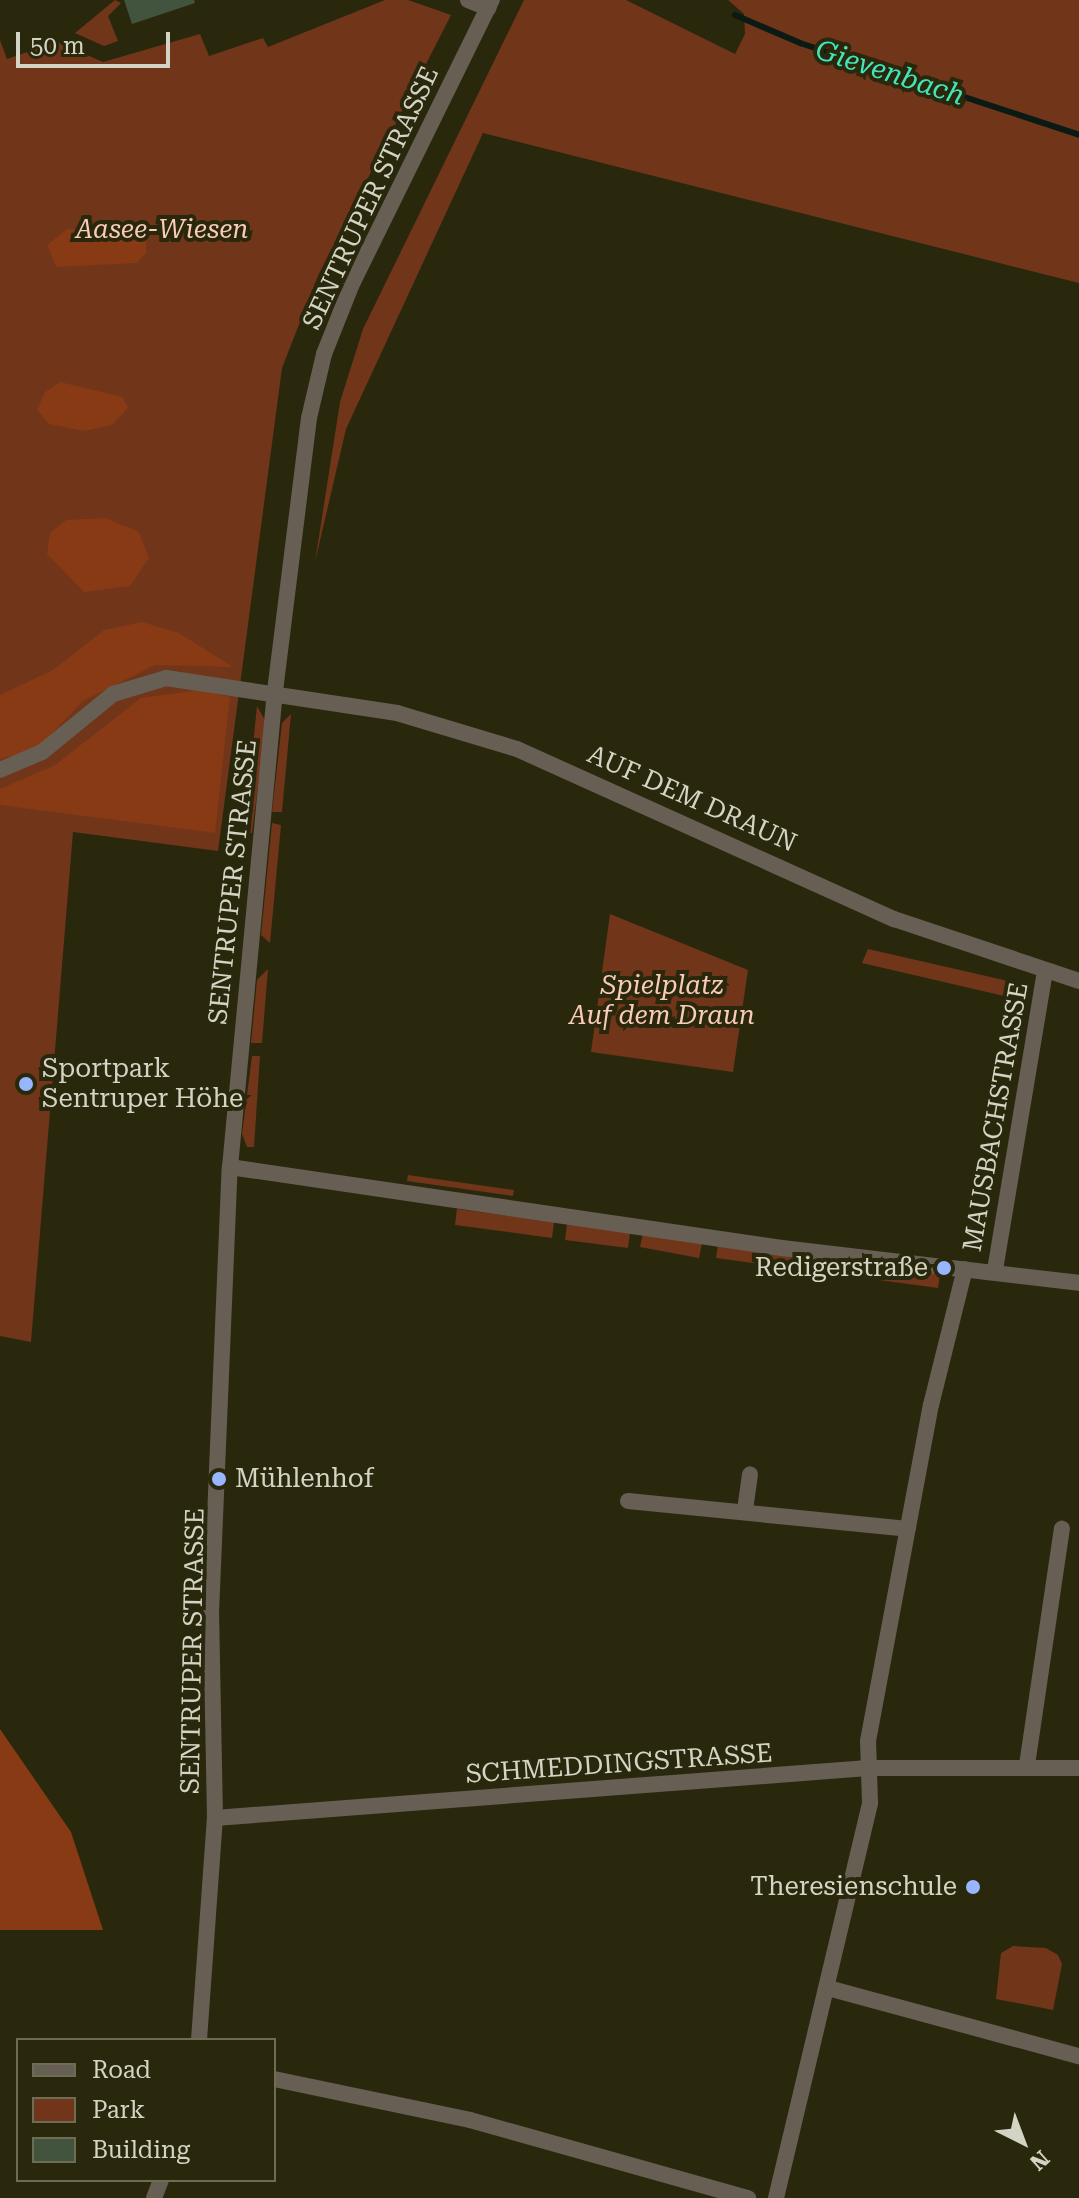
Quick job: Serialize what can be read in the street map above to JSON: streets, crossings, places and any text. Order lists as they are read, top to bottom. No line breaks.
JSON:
{"streets":{"street":["SENTRUPER STRASSE","AUF DEM DRAUN","MAUSBACHSTRASSE","SCHMEDDINGSTRASSE"]},"crossings":[["SENTRUPER STRASSE","AUF DEM DRAUN"],["SENTRUPER STRASSE","SCHMEDDINGSTRASSE"],["AUF DEM DRAUN","MAUSBACHSTRASSE"],["MAUSBACHSTRASSE","SCHMEDDINGSTRASSE"]],"water":["Gievenbach"],"parks":["Aasee-Wiesen","Spielplatz Auf dem Draun"],"places":["Sportpark Sentruper Höhe","Redigerstraße","Mühlenhof","Theresienschule"],"legend":["Road","Park","Building"],"scale_bar":"50 m","north":"bottom right"}
